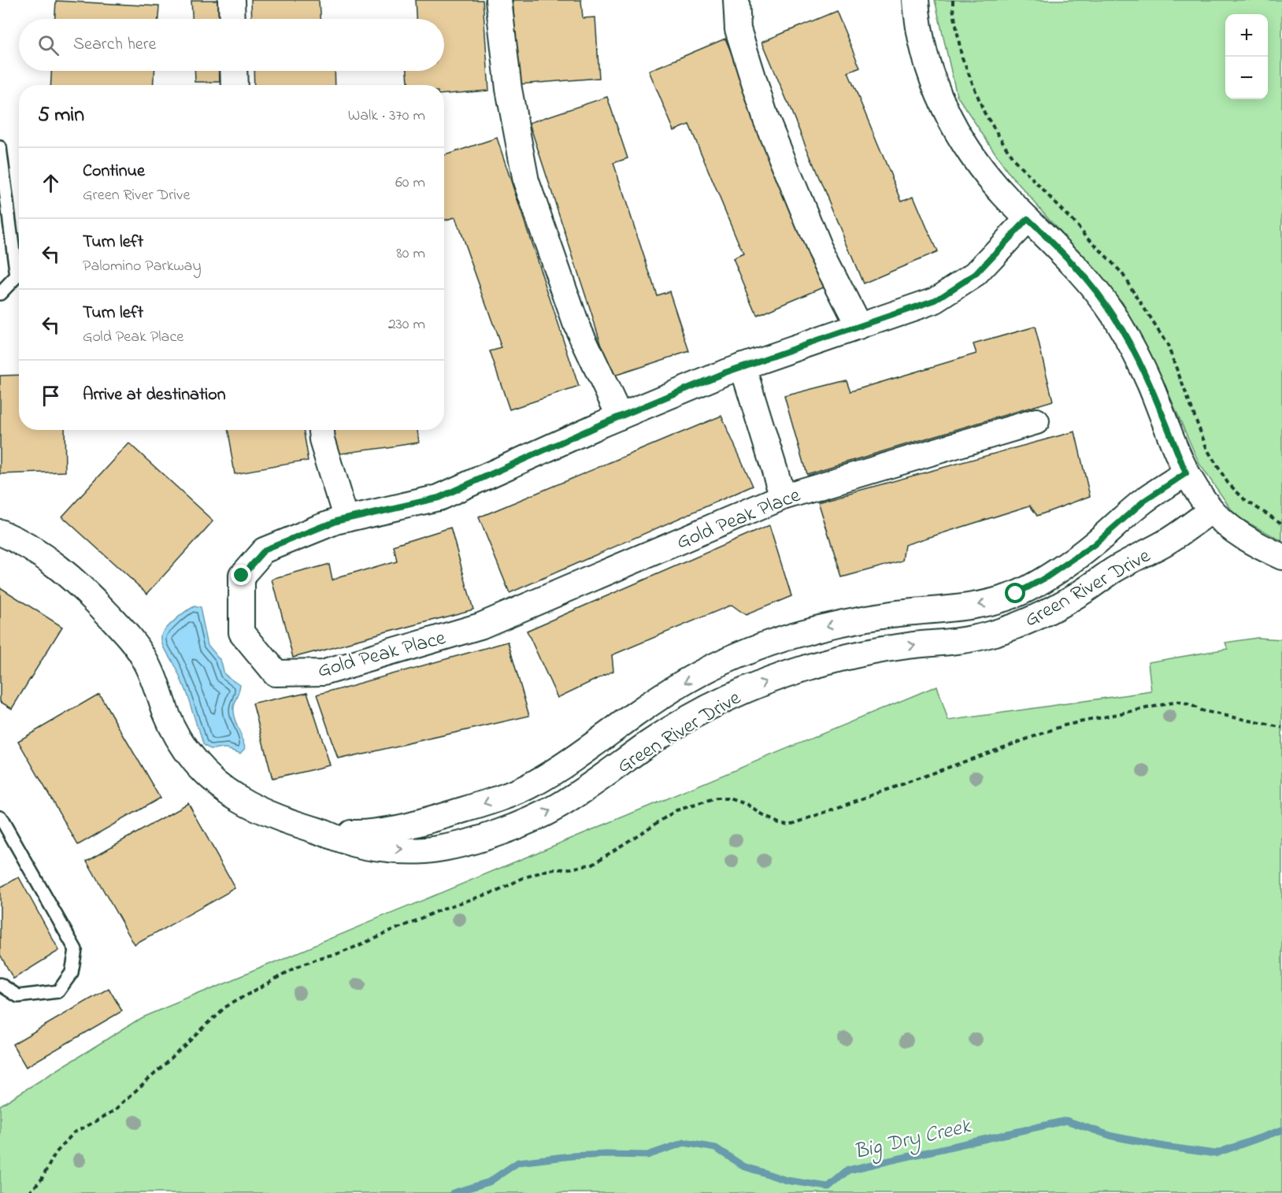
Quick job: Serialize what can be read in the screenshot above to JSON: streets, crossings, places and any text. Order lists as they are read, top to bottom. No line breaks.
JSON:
{"streets":{"street":["Gold Peak Place","Green River Drive"]},"water":["Big Dry Creek"],"page":{"map_buttons":["+","−"],"search":"Search here","heading":["5 min","Walk · 370 m"],"list":[["Continue","Green River Drive","60 m"],["Turn left","Palomino Parkway","80 m"],["Turn left","Gold Peak Place","230 m"],"Arrive at destination"]}}
